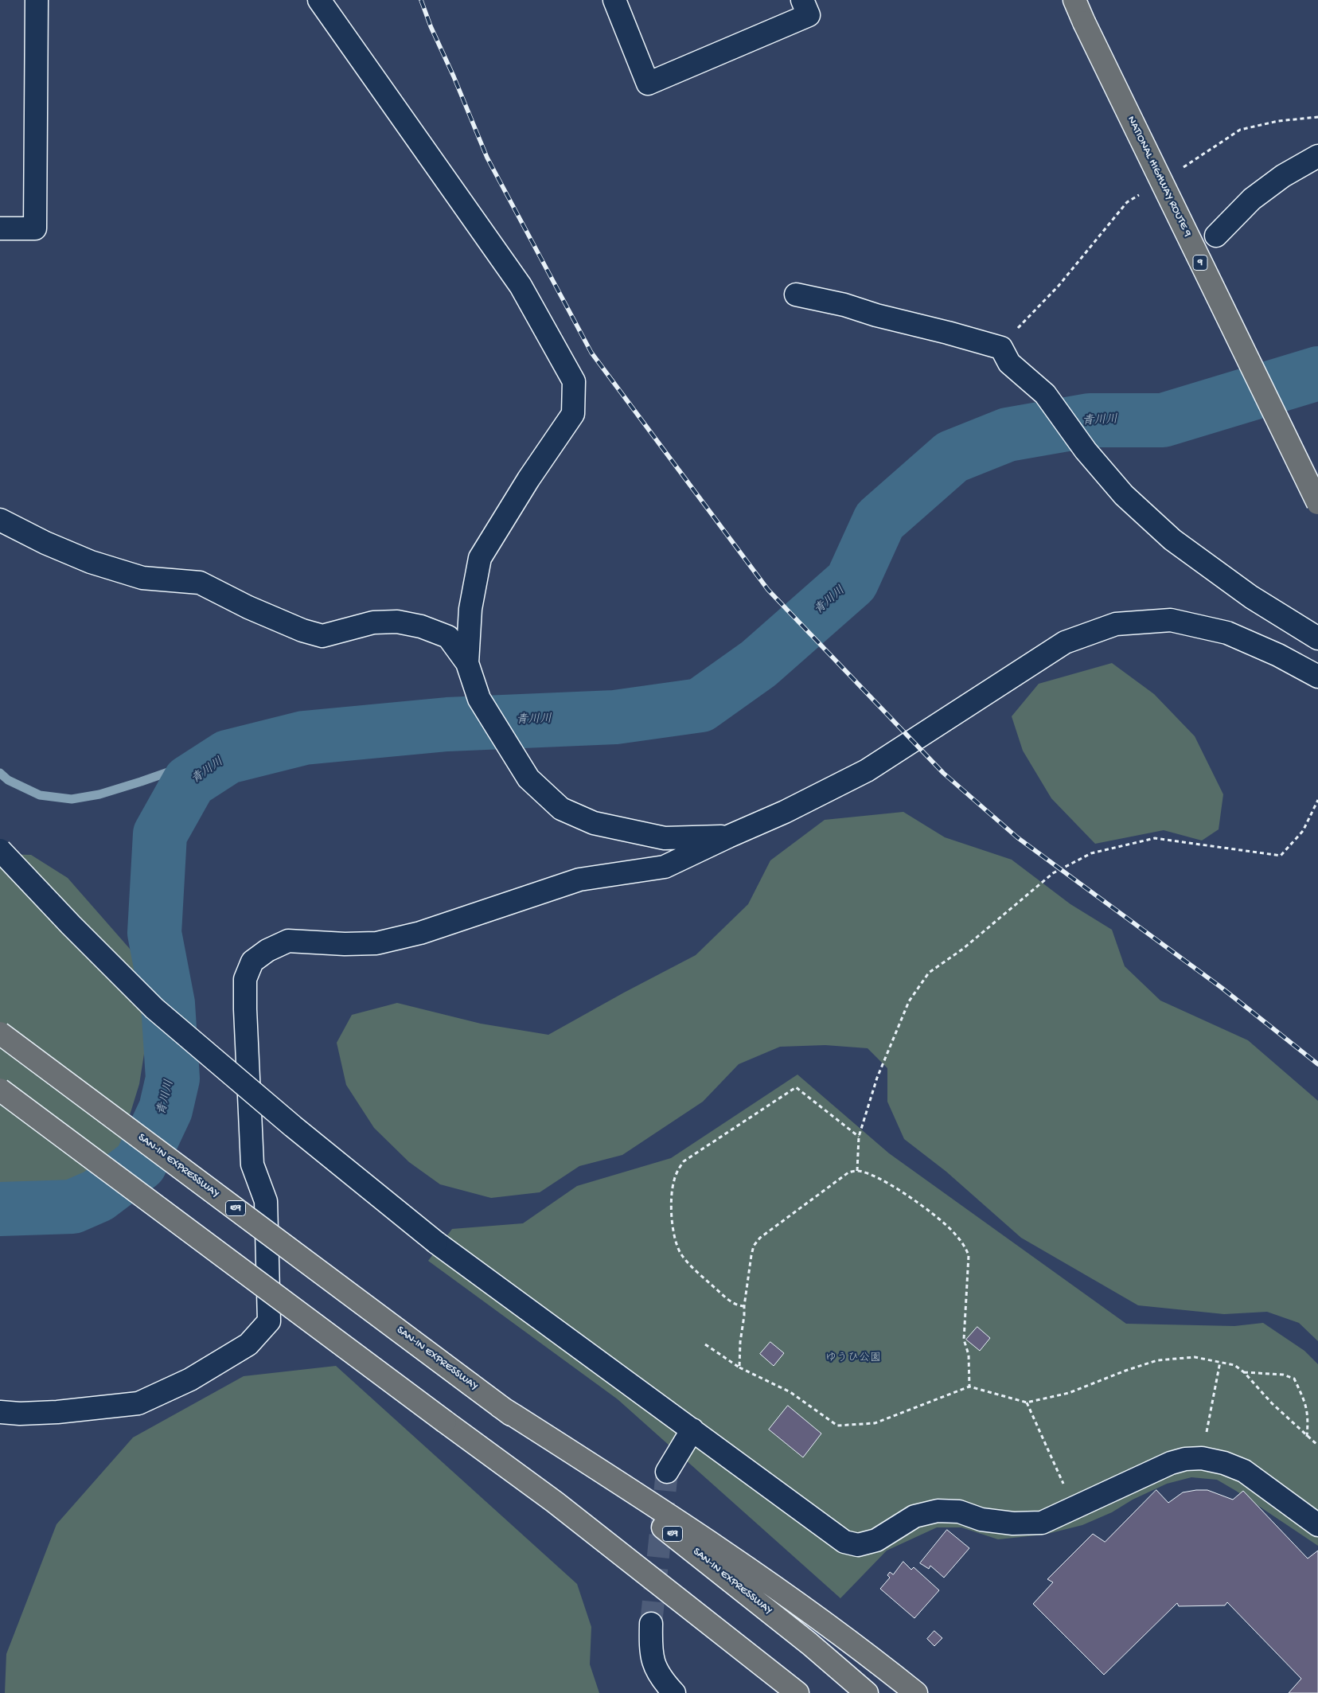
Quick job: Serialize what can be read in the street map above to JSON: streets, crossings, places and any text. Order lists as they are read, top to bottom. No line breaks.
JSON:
{"streets":{"highway":["NATIONAL HIGHWAY ROUTE 9","9","SAN-IN EXPRESSWAY","E9"]},"water":["青川川"],"parks":["ゆうひ公園"]}
